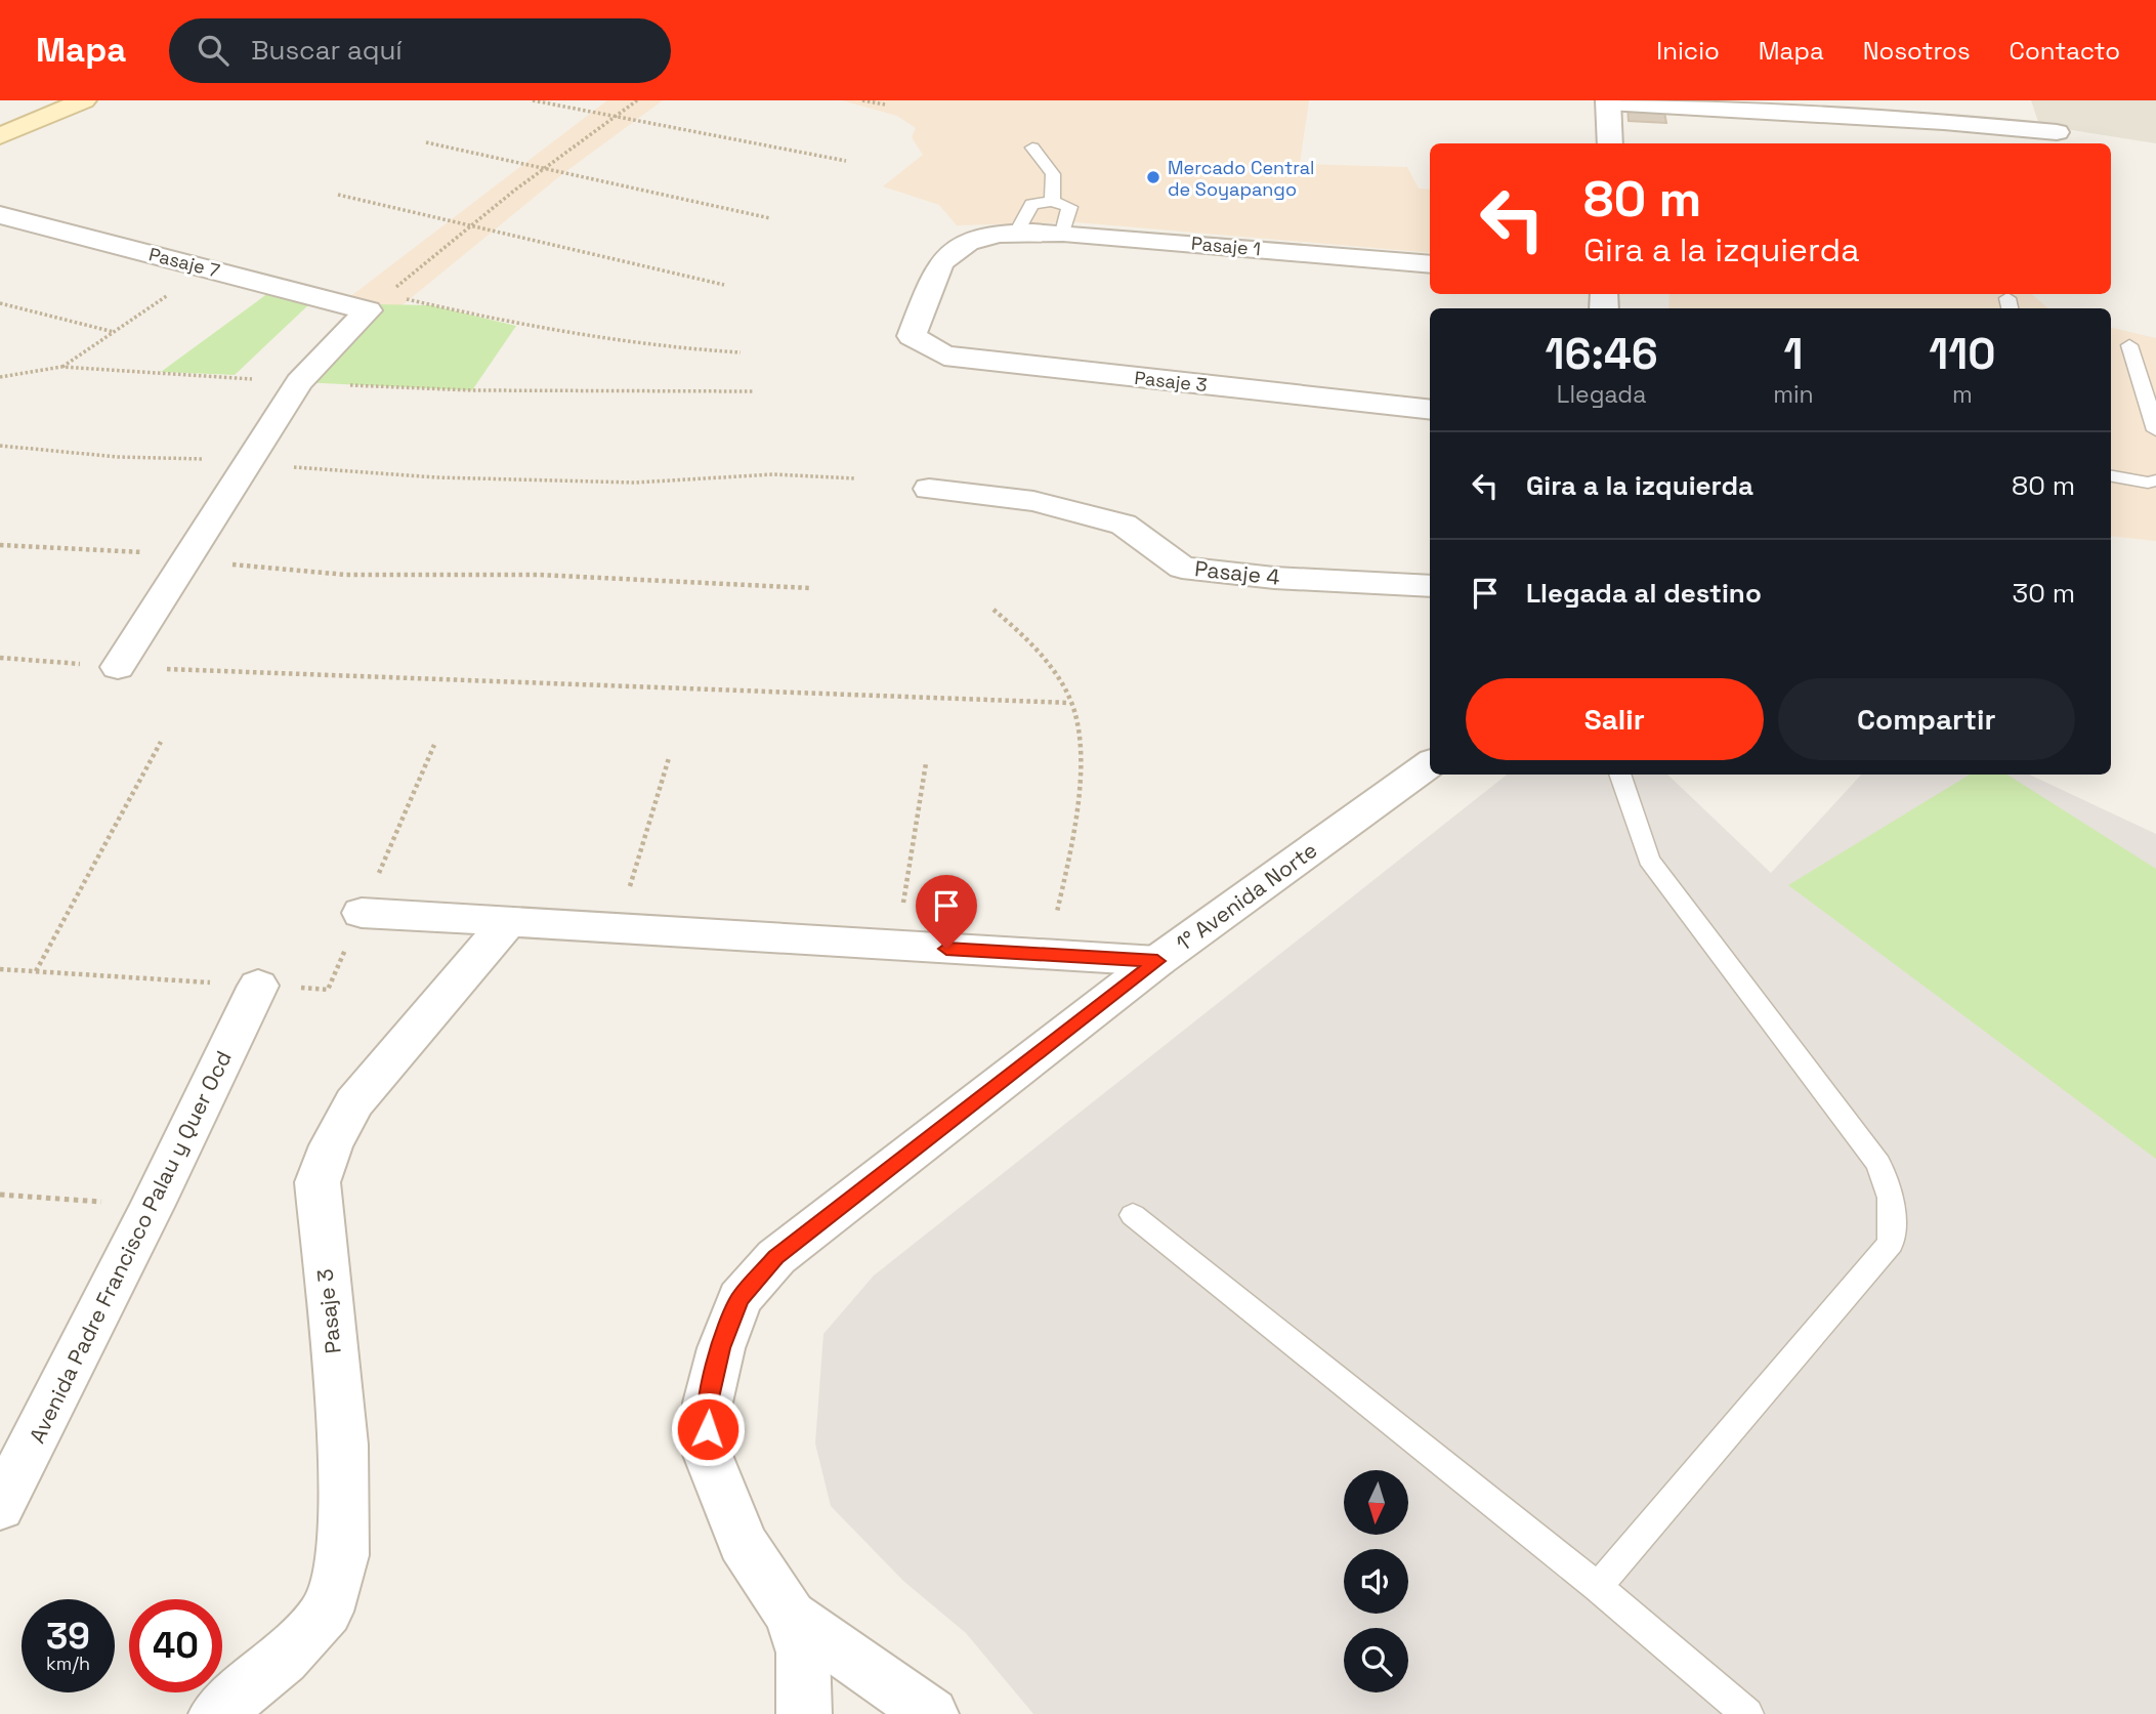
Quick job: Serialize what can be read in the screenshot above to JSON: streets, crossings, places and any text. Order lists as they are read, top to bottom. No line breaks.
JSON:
{"streets":{"street":["Pasaje 1","Pasaje 7","Pasaje 3","Pasaje 4","1° Avenida Norte","Avenida Padre Francisco Palau y Quer Ocd"]},"crossings":[["Pasaje 1","Pasaje 3"]],"places":["Mercado Central de Soyapango"],"north":"bottom","page":{"header":"Mapa","search":"Buscar aquí","nav":["Inicio","Mapa","Nosotros","Contacto"],"turn":["80 m","Gira a la izquierda"],"eta":["16:46","Llegada","1","min","110","m"],"list":[{"name":"Gira a la izquierda","value":"80 m"},{"name":"Llegada al destino","value":"30 m"}],"buttons":["Salir","Compartir"],"speed":"39 km/h","limit":"40"}}
